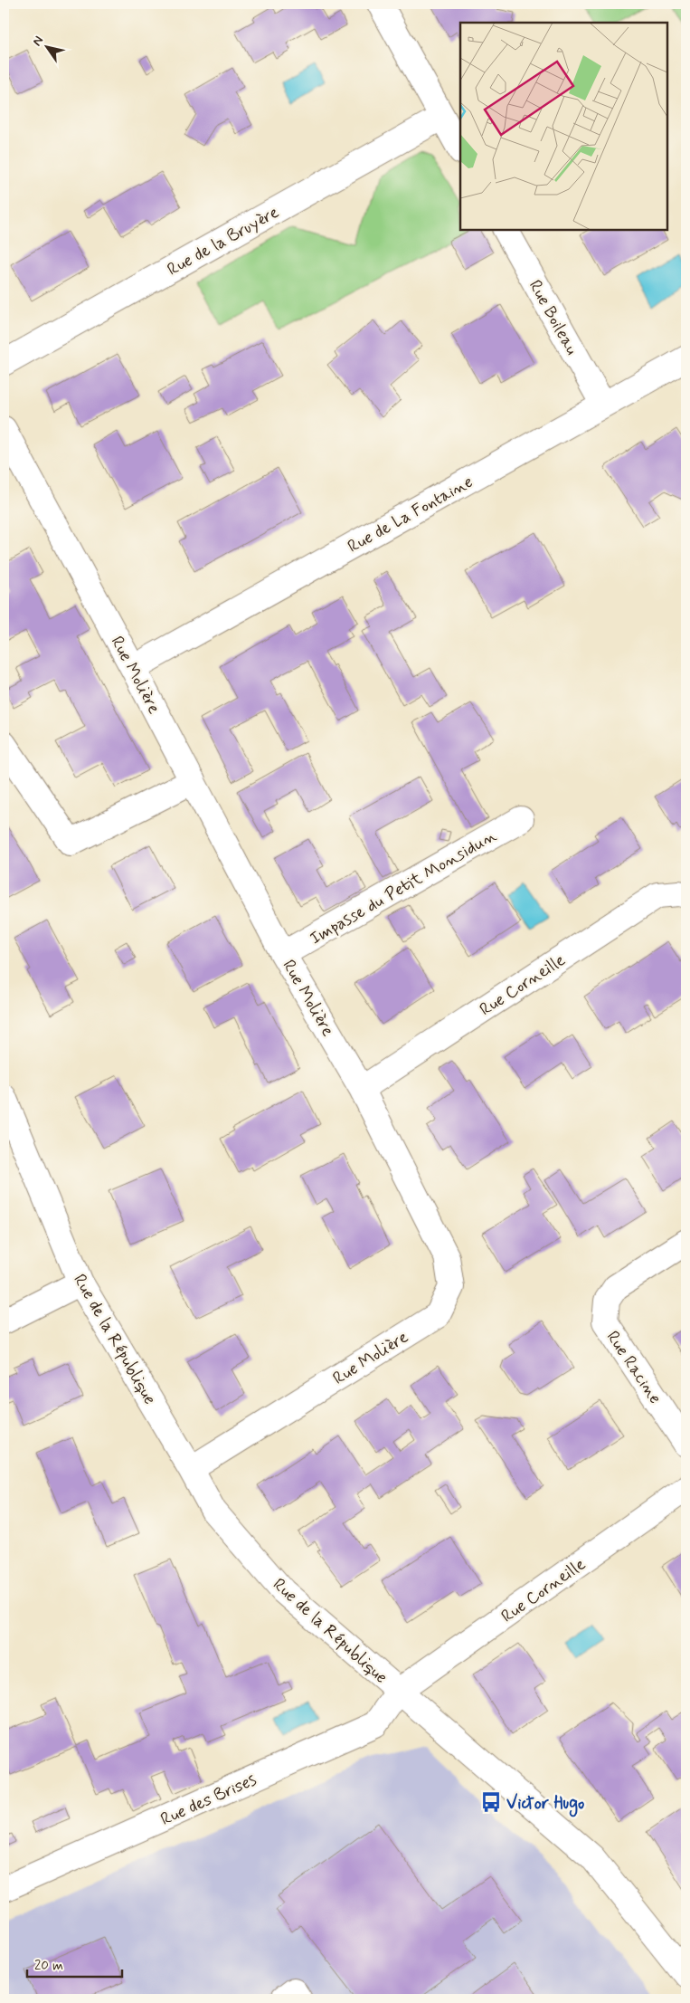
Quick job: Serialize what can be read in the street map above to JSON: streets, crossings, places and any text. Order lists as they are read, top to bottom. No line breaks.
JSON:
{"streets":{"street":["Rue de la Bruyère","Rue Boileau","Rue de La Fontaine","Rue Molière","Impasse du Petit Monsidun","Rue Corneille","Rue de la République","Rue Racine","Rue des Brises"]},"crossings":[["Rue Boileau","Rue de La Fontaine"],["Rue de La Fontaine","Rue Molière"],["Rue Molière","Impasse du Petit Monsidun"],["Rue Molière","Rue Corneille"],["Rue Molière","Rue de la République"],["Rue Corneille","Rue de la République"],["Rue Corneille","Rue des Brises"],["Rue de la République","Rue des Brises"]],"places":{"bus stop":["Victor Hugo"]},"scale_bar":"20 m","north":"top left"}
